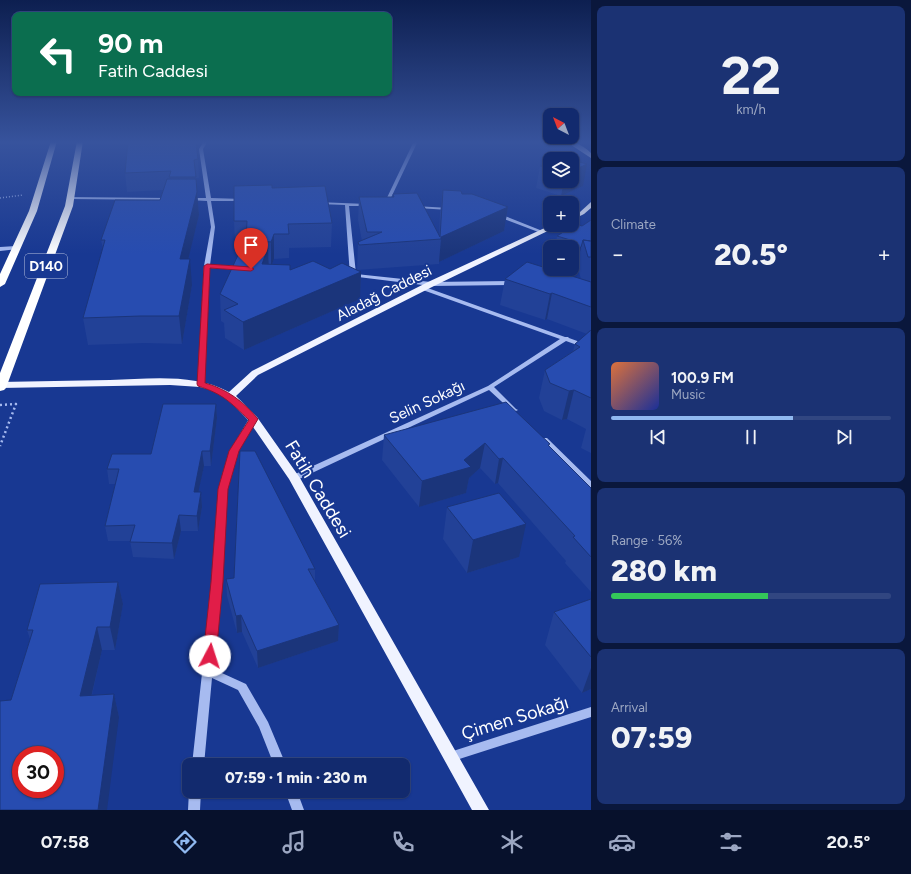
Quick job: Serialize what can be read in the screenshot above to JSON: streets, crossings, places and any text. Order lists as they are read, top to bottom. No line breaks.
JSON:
{"streets":{"highway":["D140"],"main road":["Aladağ Caddesi","Fatih Caddesi"],"street":["Selin Sokağı","Çimen Sokağı"]},"crossings":[["D140","Fatih Caddesi"],["Aladağ Caddesi","Fatih Caddesi"],["Selin Sokağı","Fatih Caddesi"],["Fatih Caddesi","Çimen Sokağı"]],"north":"top left","page":{"tile":[["22","km/h"],"Climate",["Range · 56%","280 km"],["Arrival","07:59"]],"turn":["90 m","Fatih Caddesi"],"map_buttons":["+","−"],"heat":["−","20.5°","+"],"song":["100.9 FM","Music"],"limit":"30","trip":"07:59 · 1 min · 230 m","tabs":["07:58","20.5°"]}}
